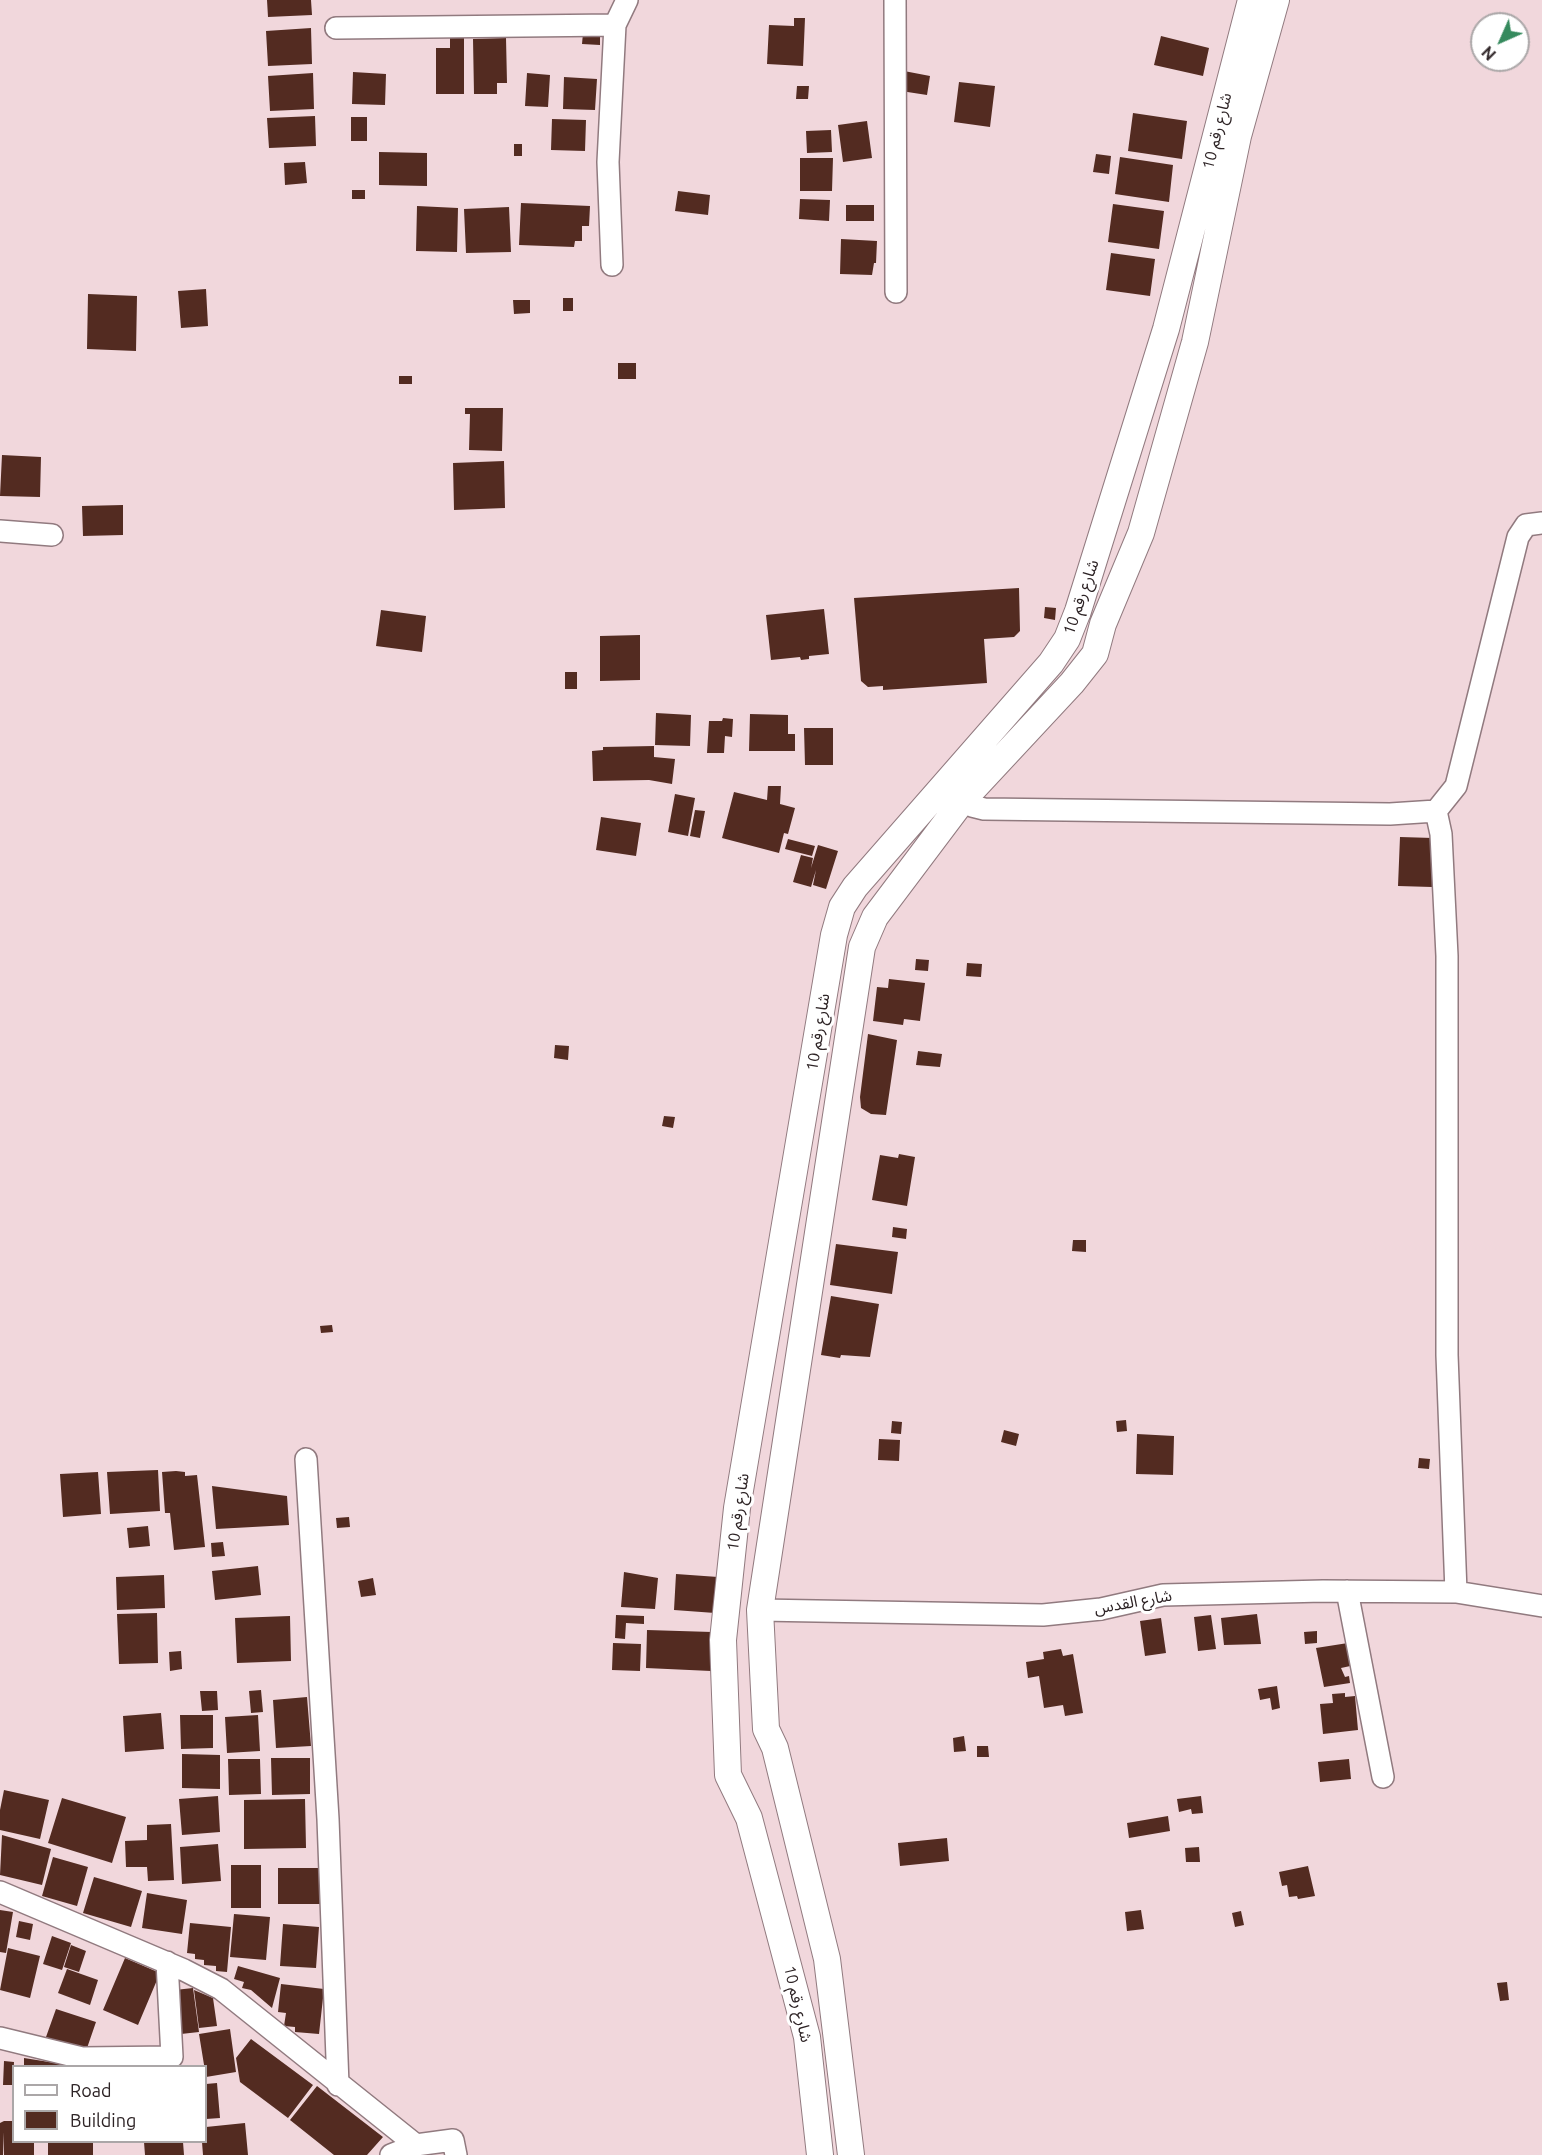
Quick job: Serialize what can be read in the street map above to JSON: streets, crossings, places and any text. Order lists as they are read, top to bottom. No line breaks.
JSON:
{"streets":{"main road":["شارع رقم 10"],"street":["شارع القدس"]},"crossings":[["شارع رقم 10","شارع القدس"]],"legend":["Road","Building"],"north":"bottom left"}
